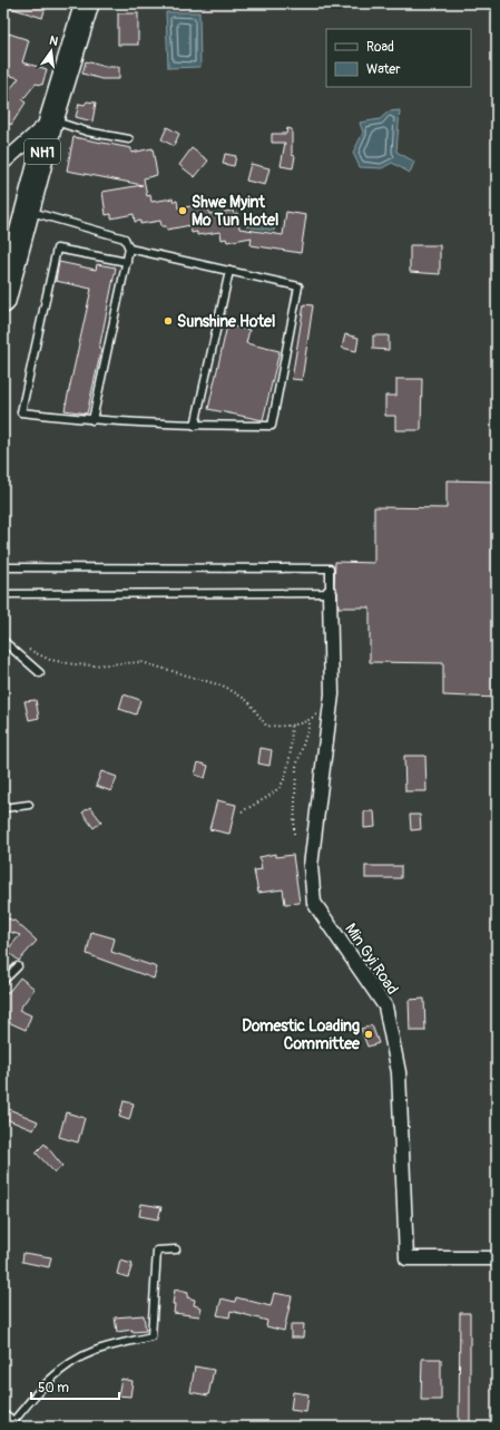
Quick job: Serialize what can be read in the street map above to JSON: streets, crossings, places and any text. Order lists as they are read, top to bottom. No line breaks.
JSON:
{"streets":{"highway":["NH1"],"street":["Min Gyi Road"]},"places":["Shwe Myint Mo Tun Hotel","Sunshine Hotel","Domestic Loading Committee"],"legend":["Road","Water"],"scale_bar":"50 m","north":"top"}
